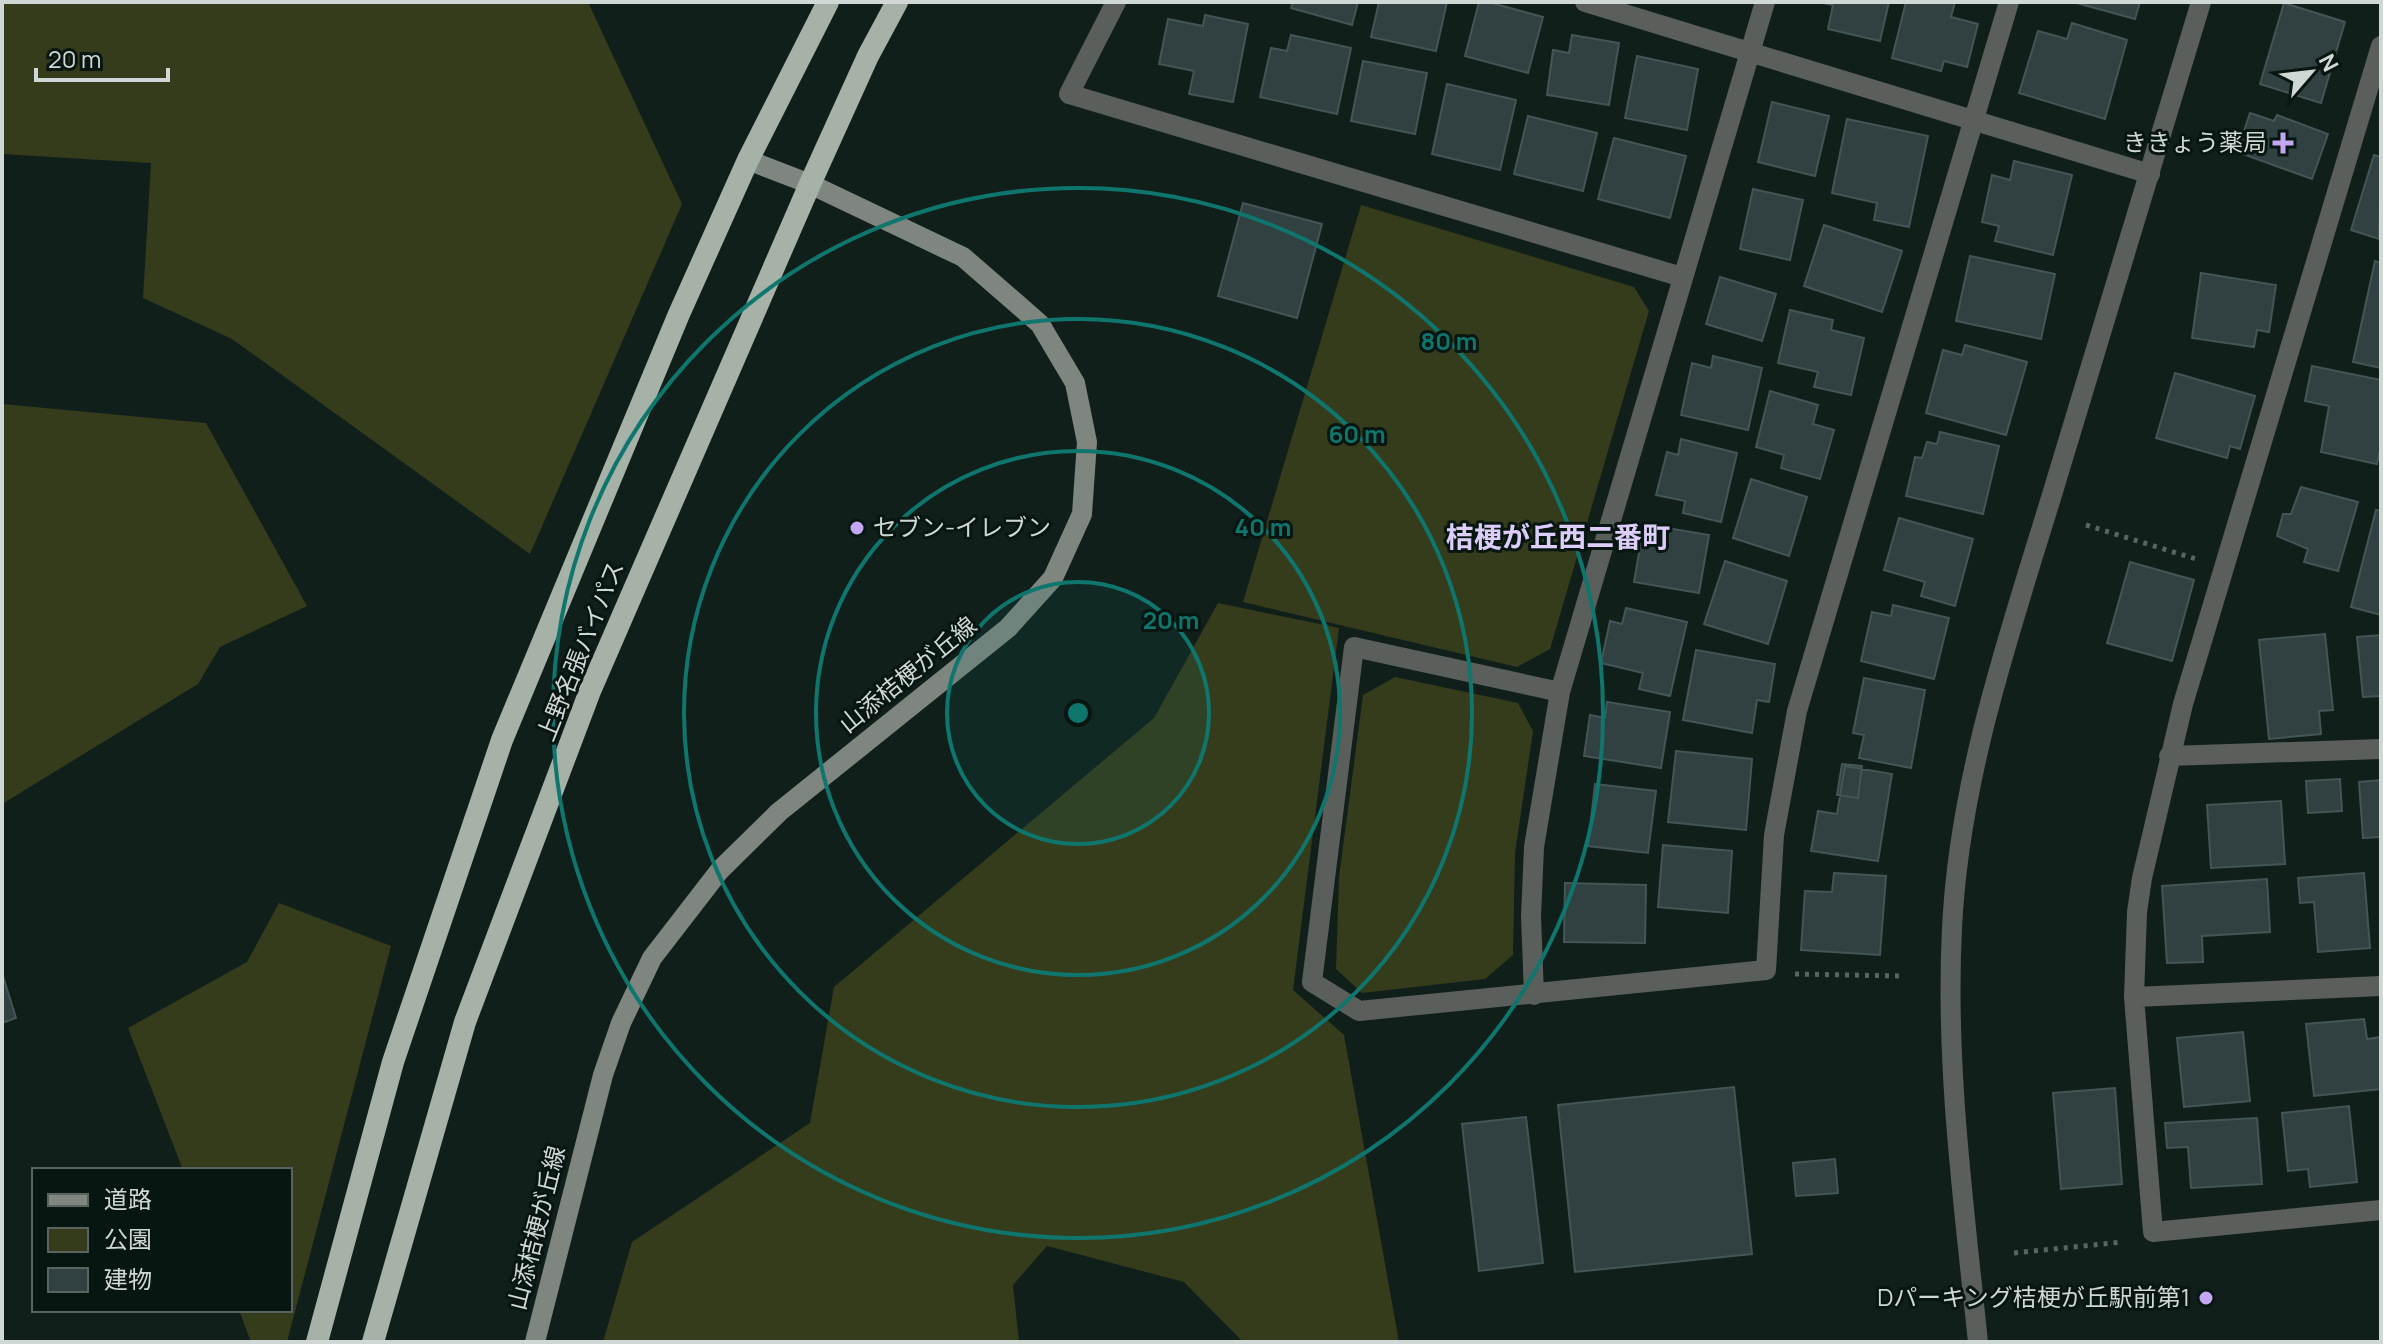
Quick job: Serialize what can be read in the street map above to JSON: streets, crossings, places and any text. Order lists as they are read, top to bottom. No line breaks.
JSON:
{"streets":{"highway":["上野名張バイパス"],"main road":["山添桔梗が丘線"]},"crossings":[["上野名張バイパス","山添桔梗が丘線"]],"districts":["桔梗が丘西二番町"],"places":{"health":["ききょう薬局"],"other":["セブン-イレブン","Dパーキング桔梗が丘駅前第1"]},"legend":["道路","公園","建物"],"scale_bar":"20 m","north":"top right","rings":["80 m","60 m","40 m","20 m"]}
